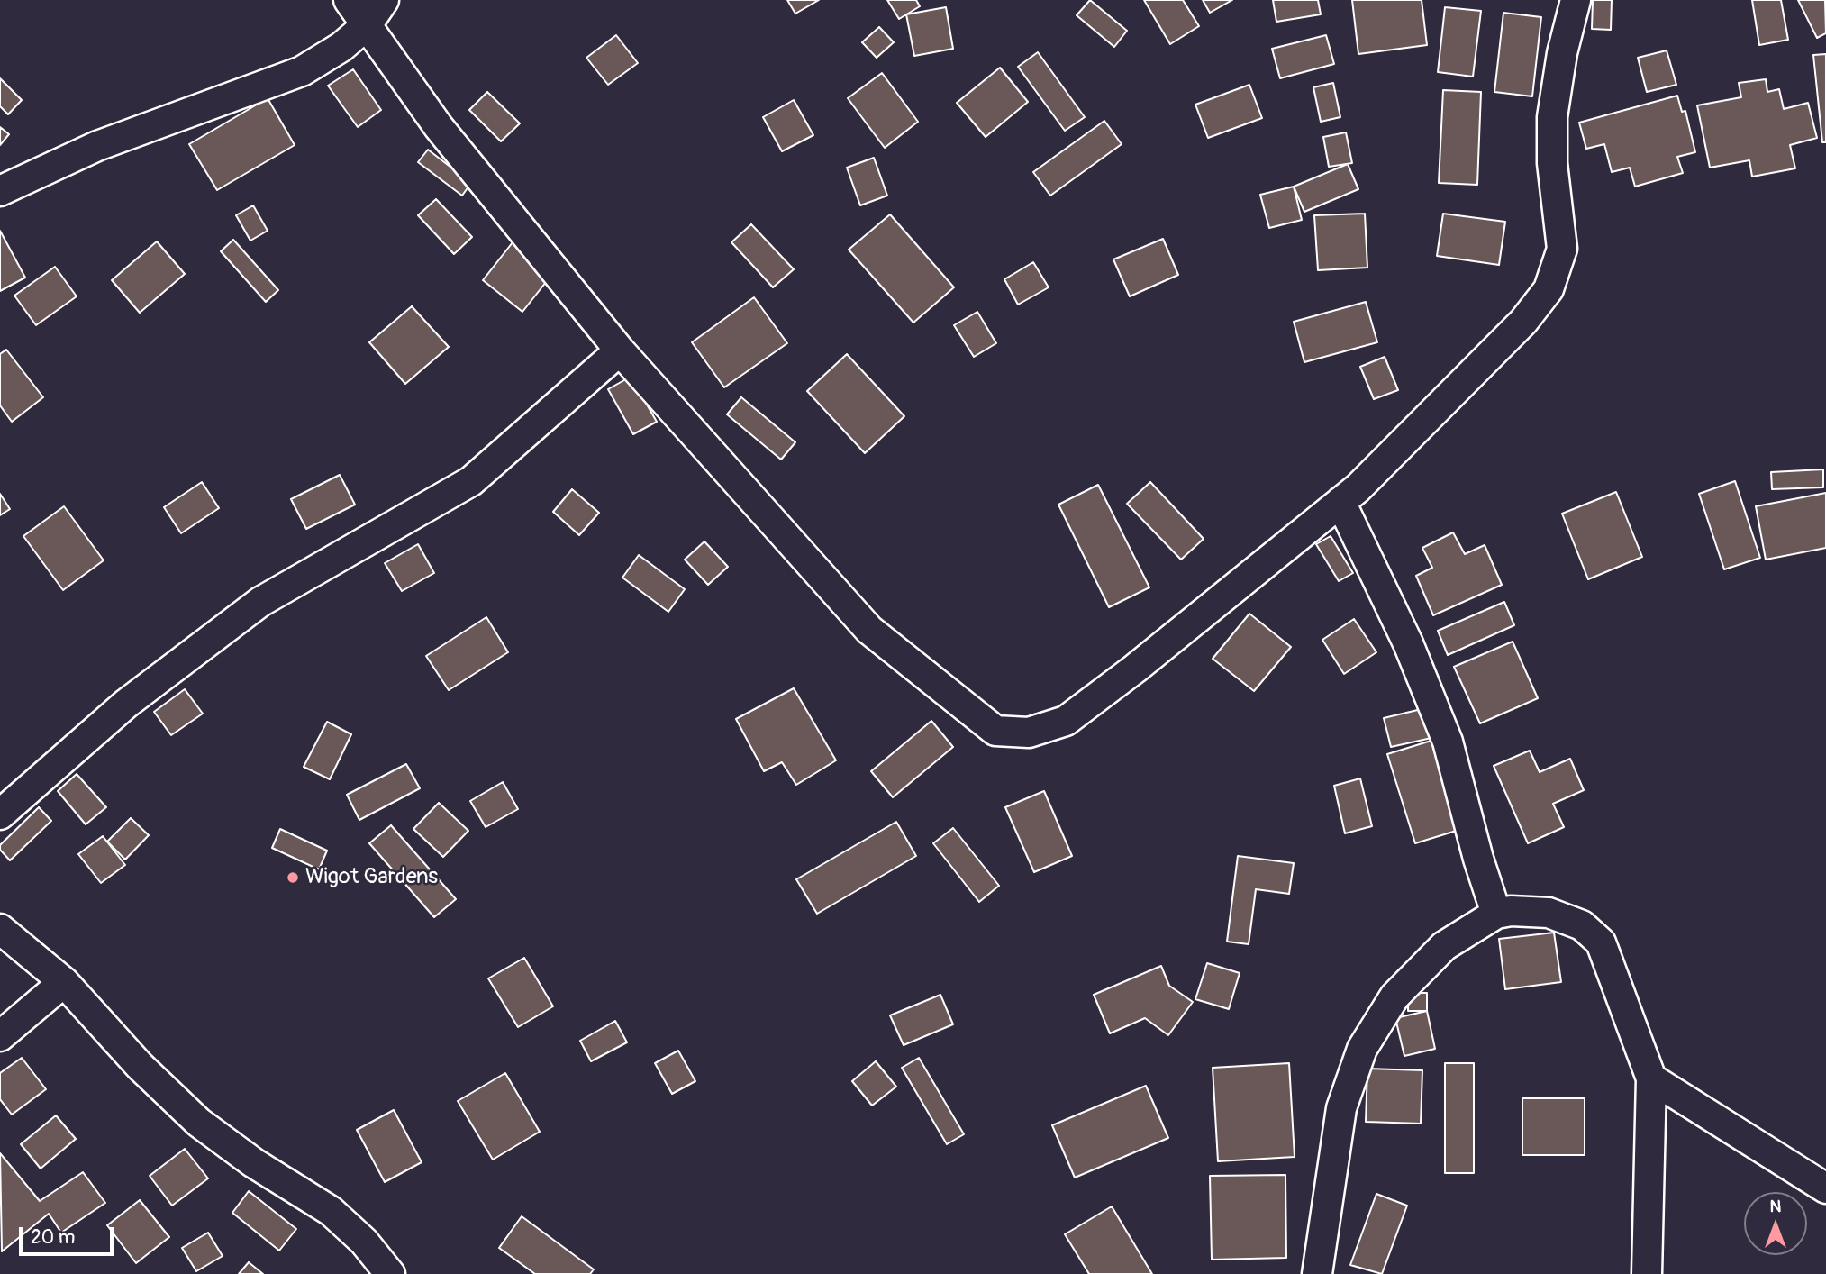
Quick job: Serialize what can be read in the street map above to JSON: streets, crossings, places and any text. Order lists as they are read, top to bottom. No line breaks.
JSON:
{"places":["Wigot Gardens"],"scale_bar":"20 m","north":"top"}
